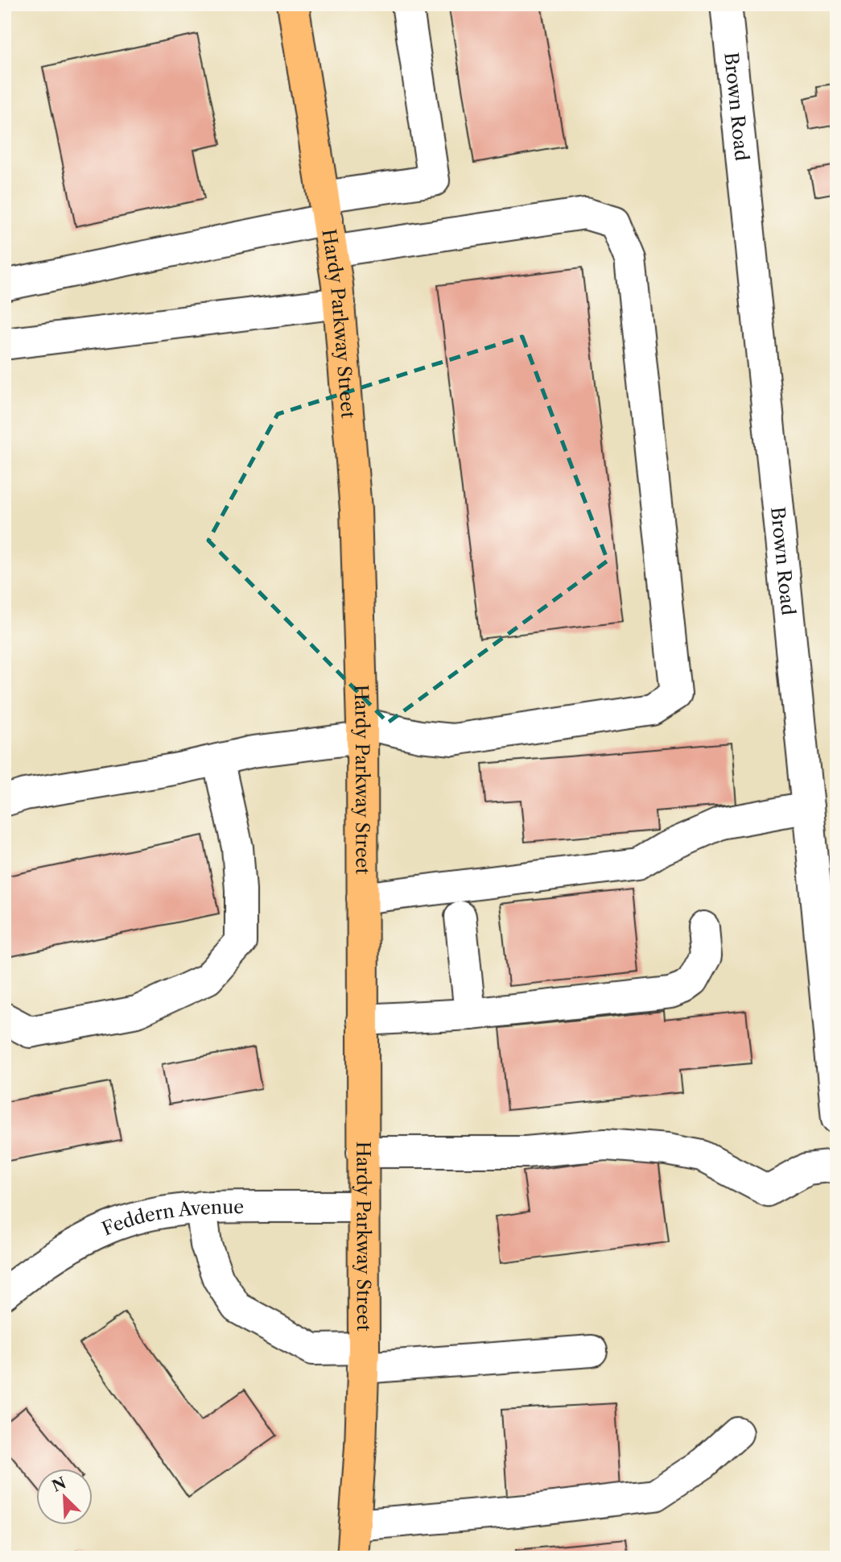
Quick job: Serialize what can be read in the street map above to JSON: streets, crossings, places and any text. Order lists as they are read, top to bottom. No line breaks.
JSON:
{"streets":{"main road":["Hardy Parkway Street"],"street":["Brown Road","Feddern Avenue"]},"crossings":[["Hardy Parkway Street","Feddern Avenue"]],"north":"top left"}
